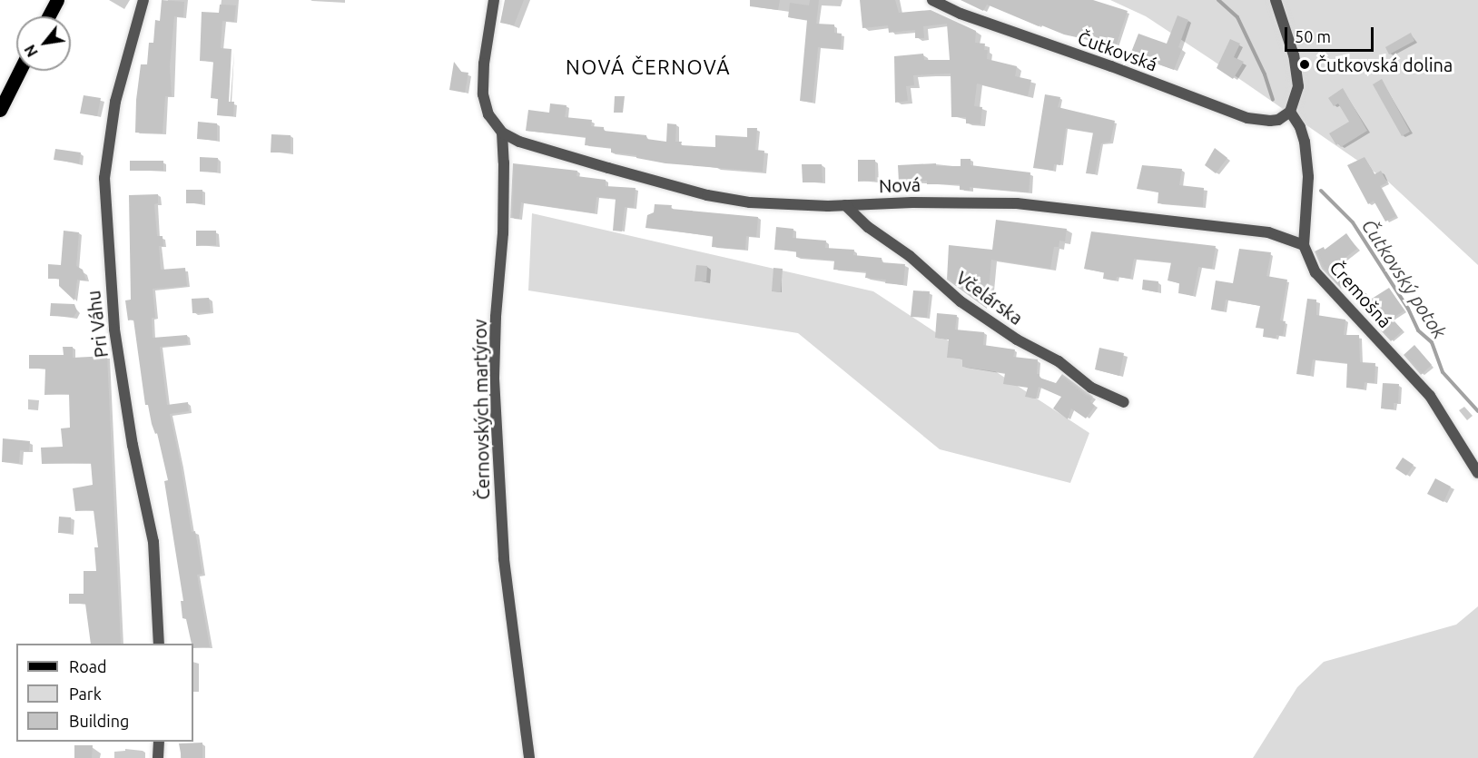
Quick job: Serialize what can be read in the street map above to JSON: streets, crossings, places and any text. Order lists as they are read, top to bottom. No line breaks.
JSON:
{"streets":{"street":["Čutkovská","Nová","Čremošná","Včelárska","Pri Váhu","Černovských martýrov"]},"crossings":[["Čutkovská","Čremošná"],["Nová","Čremošná"],["Nová","Včelárska"],["Nová","Černovských martýrov"]],"districts":["NOVÁ ČERNOVÁ"],"water":["Čutkovský potok"],"places":["Čutkovská dolina"],"legend":["Road","Park","Building"],"scale_bar":"50 m","north":"bottom left"}
